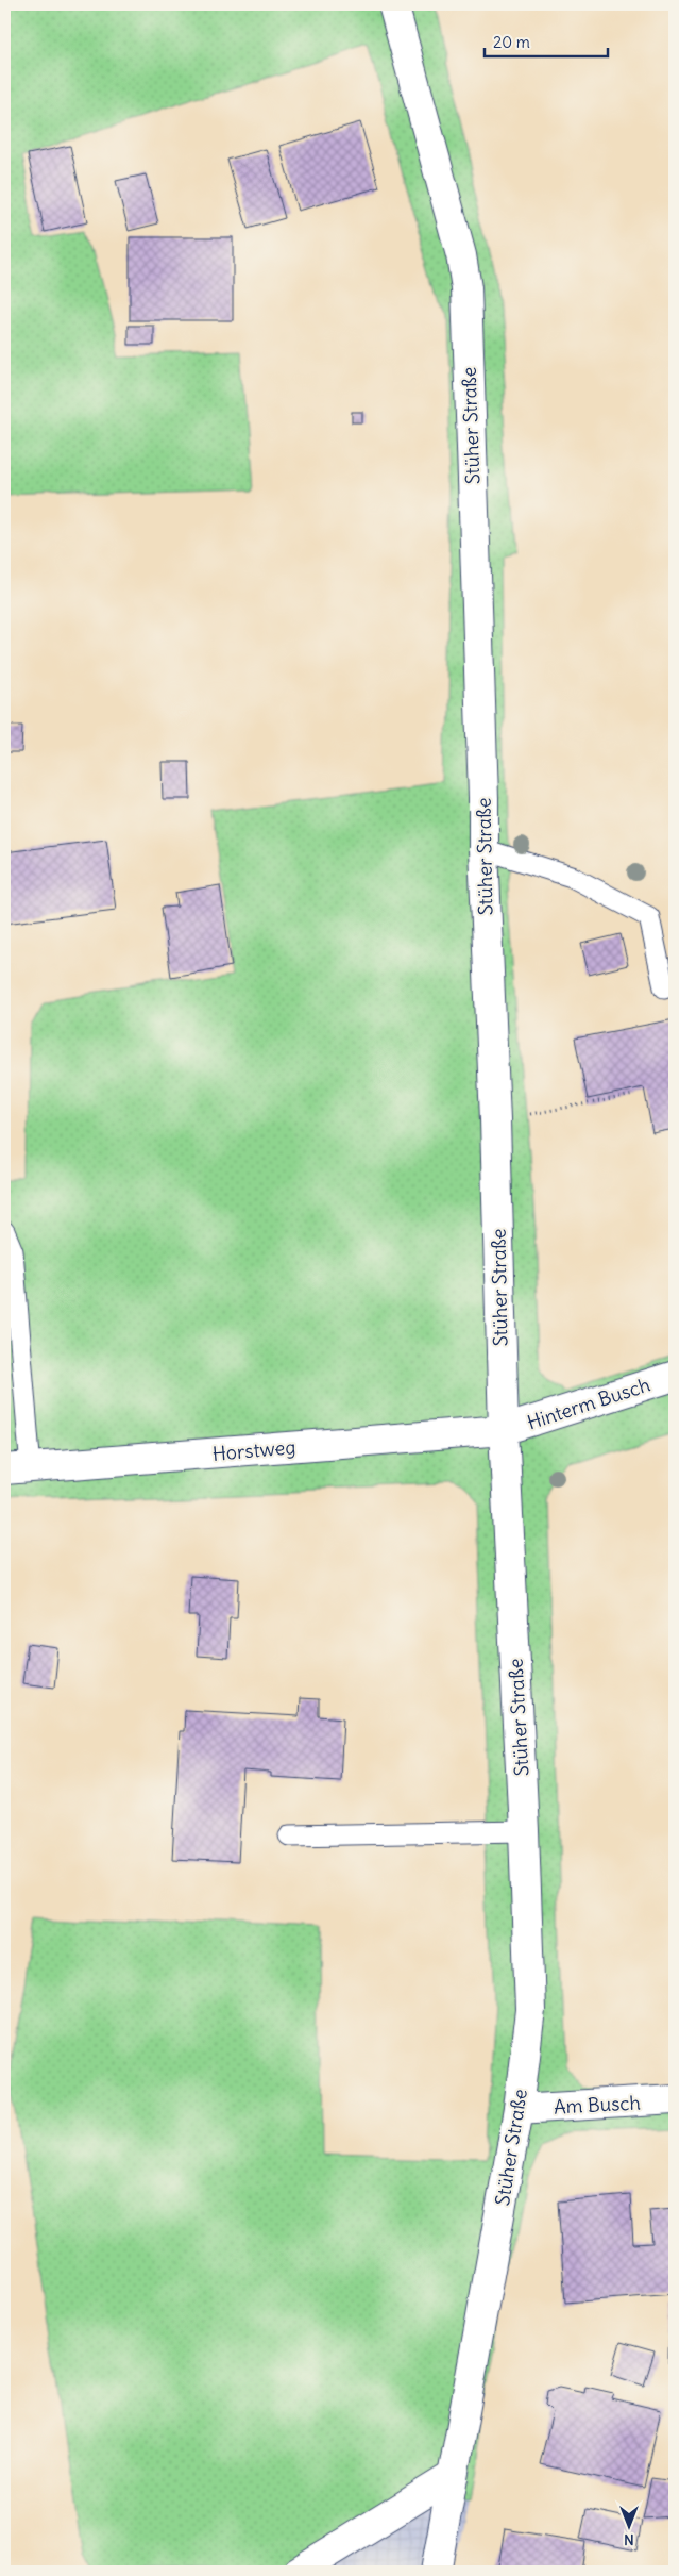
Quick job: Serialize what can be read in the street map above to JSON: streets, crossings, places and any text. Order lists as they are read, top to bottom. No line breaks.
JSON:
{"streets":{"street":["Stüher Straße","Hinterm Busch","Horstweg","Am Busch"]},"crossings":[["Stüher Straße","Hinterm Busch"],["Stüher Straße","Horstweg"],["Stüher Straße","Am Busch"],["Hinterm Busch","Horstweg"]],"scale_bar":"20 m","north":"bottom"}
